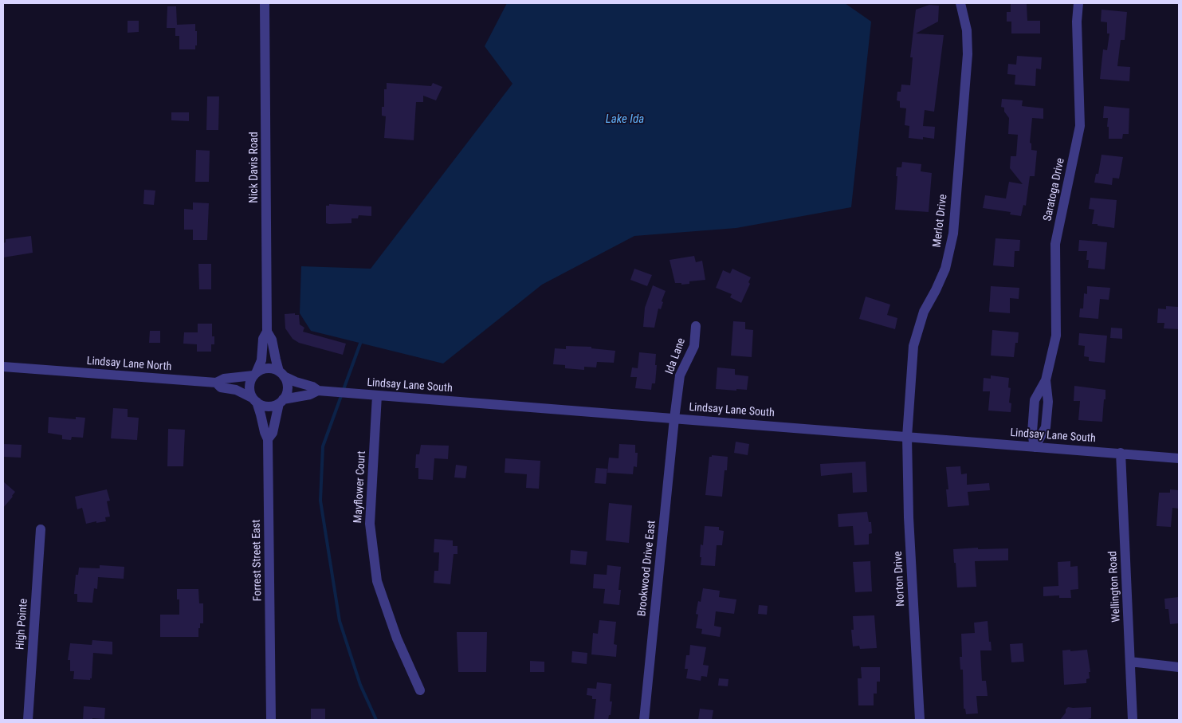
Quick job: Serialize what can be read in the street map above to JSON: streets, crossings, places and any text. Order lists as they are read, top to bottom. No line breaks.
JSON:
{"streets":{"street":["Nick Davis Road","Saratoga Drive","Merlot Drive","Ida Lane","Lindsay Lane North","Lindsay Lane South","Mayflower Court","Forrest Street East","Brookwood Drive East","Norton Drive","Wellington Road","High Pointe"]},"crossings":[["Nick Davis Road","Lindsay Lane North"],["Nick Davis Road","Lindsay Lane South"],["Nick Davis Road","Forrest Street East"],["Saratoga Drive","Lindsay Lane South"],["Merlot Drive","Lindsay Lane South"],["Merlot Drive","Norton Drive"],["Ida Lane","Lindsay Lane South"],["Ida Lane","Brookwood Drive East"],["Lindsay Lane North","Lindsay Lane South"],["Lindsay Lane North","Forrest Street East"],["Lindsay Lane South","Mayflower Court"],["Lindsay Lane South","Forrest Street East"],["Lindsay Lane South","Brookwood Drive East"],["Lindsay Lane South","Norton Drive"],["Lindsay Lane South","Wellington Road"]],"water":["Lake Ida"]}
